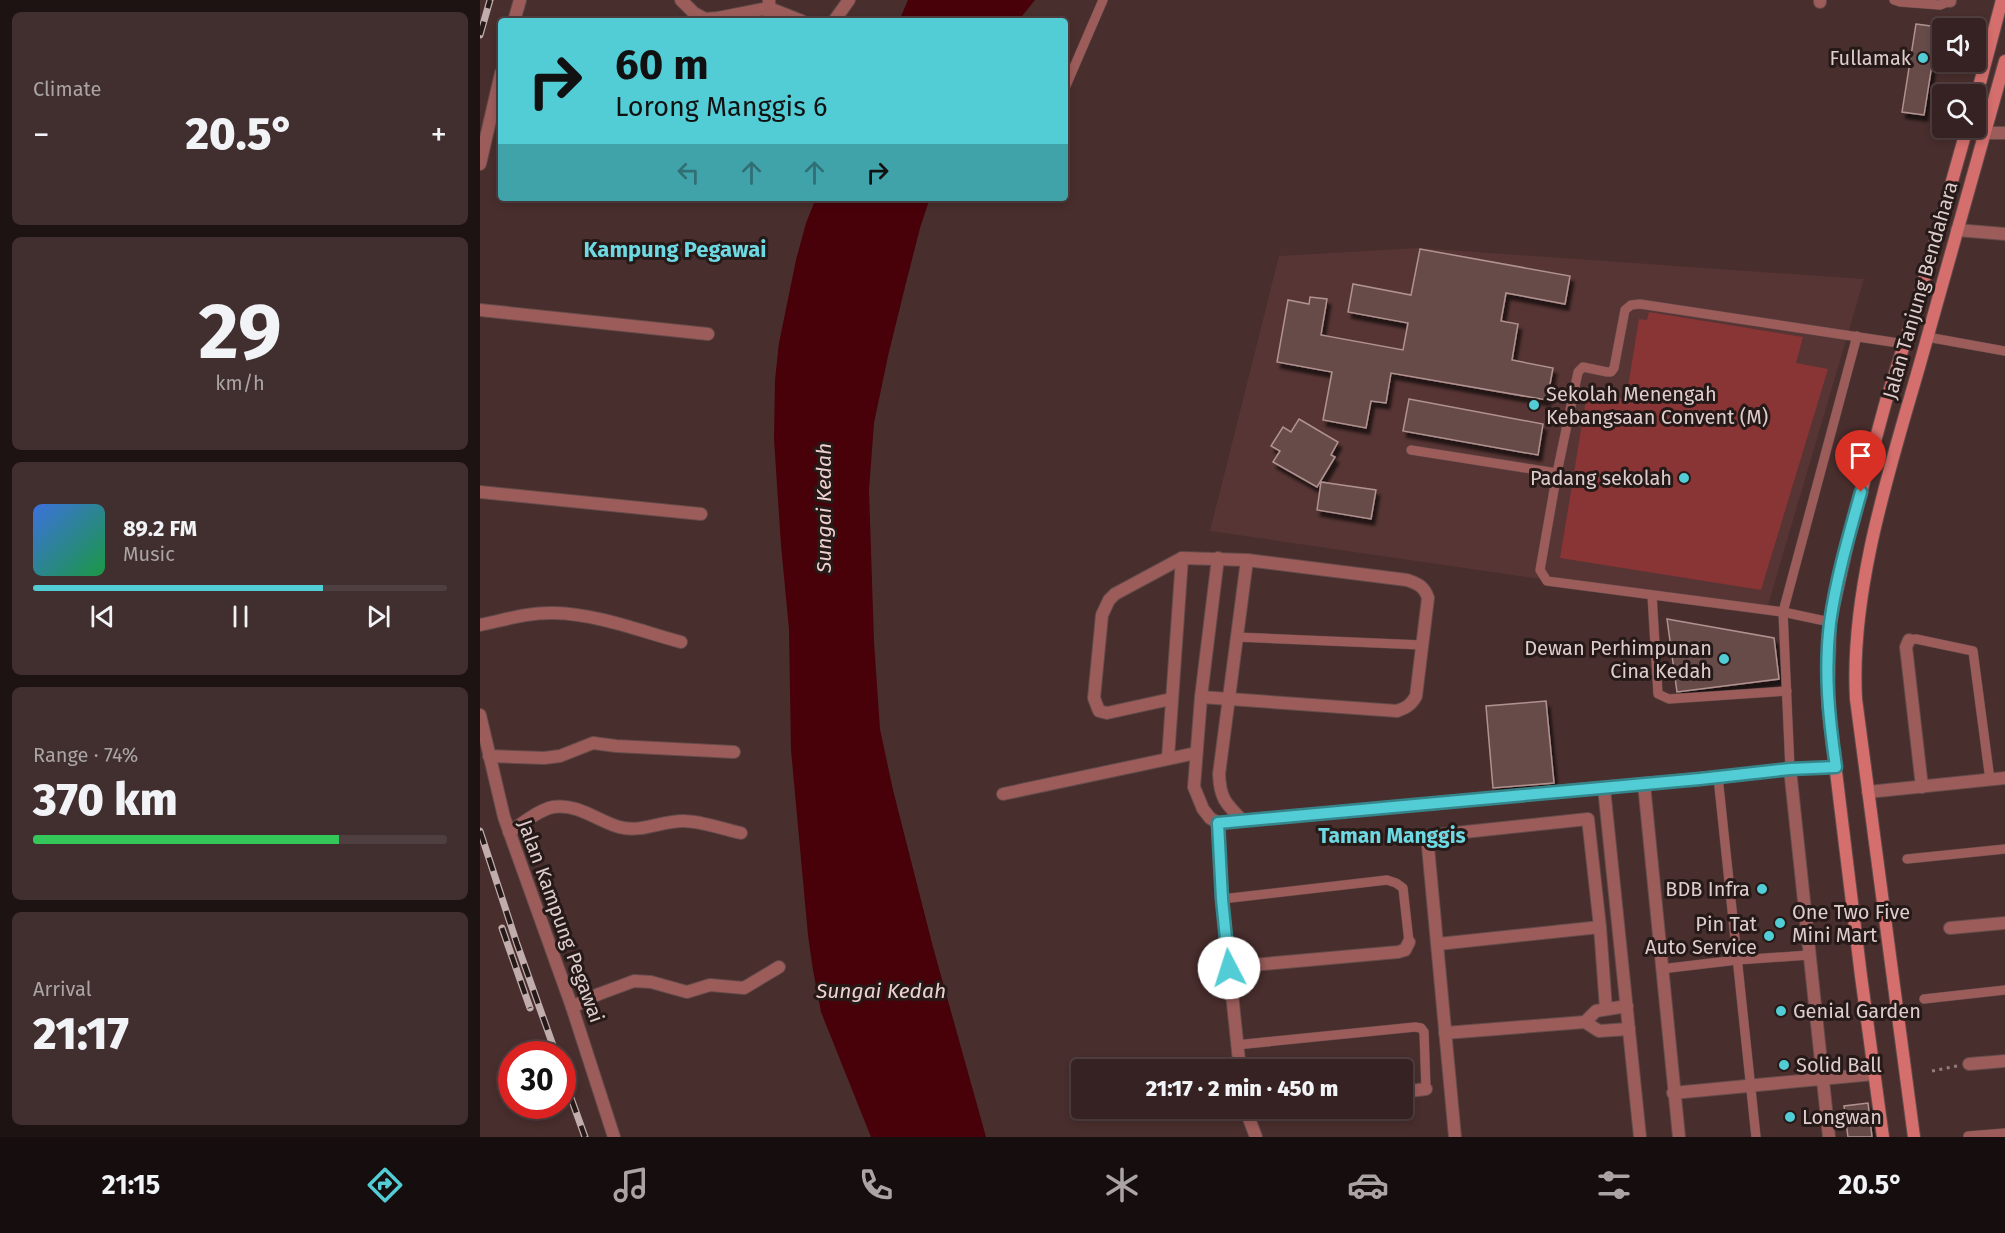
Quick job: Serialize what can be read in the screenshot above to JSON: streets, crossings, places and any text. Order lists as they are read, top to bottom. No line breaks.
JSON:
{"streets":{"main road":["Jalan Tanjung Bendahara"],"street":["Jalan Kampung Pegawai"]},"districts":["Kampung Pegawai","Taman Manggis"],"water":["Sungai Kedah"],"places":["Fullamak","Sekolah Menengah Kebangsaan Convent (M)","Padang sekolah","Dewan Perhimpunan Cina Kedah","BDB Infra","One Two Five Mini Mart","Pin Tat Auto Service","Genial Garden","Solid Ball","Longwan"],"page":{"tile":["Climate",["29","km/h"],["Range · 74%","370 km"],["Arrival","21:17"]],"turn":["60 m","Lorong Manggis 6"],"heat":["−","20.5°","+"],"song":["89.2 FM","Music"],"limit":"30","trip":"21:17 · 2 min · 450 m","tabs":["21:15","20.5°"]}}
